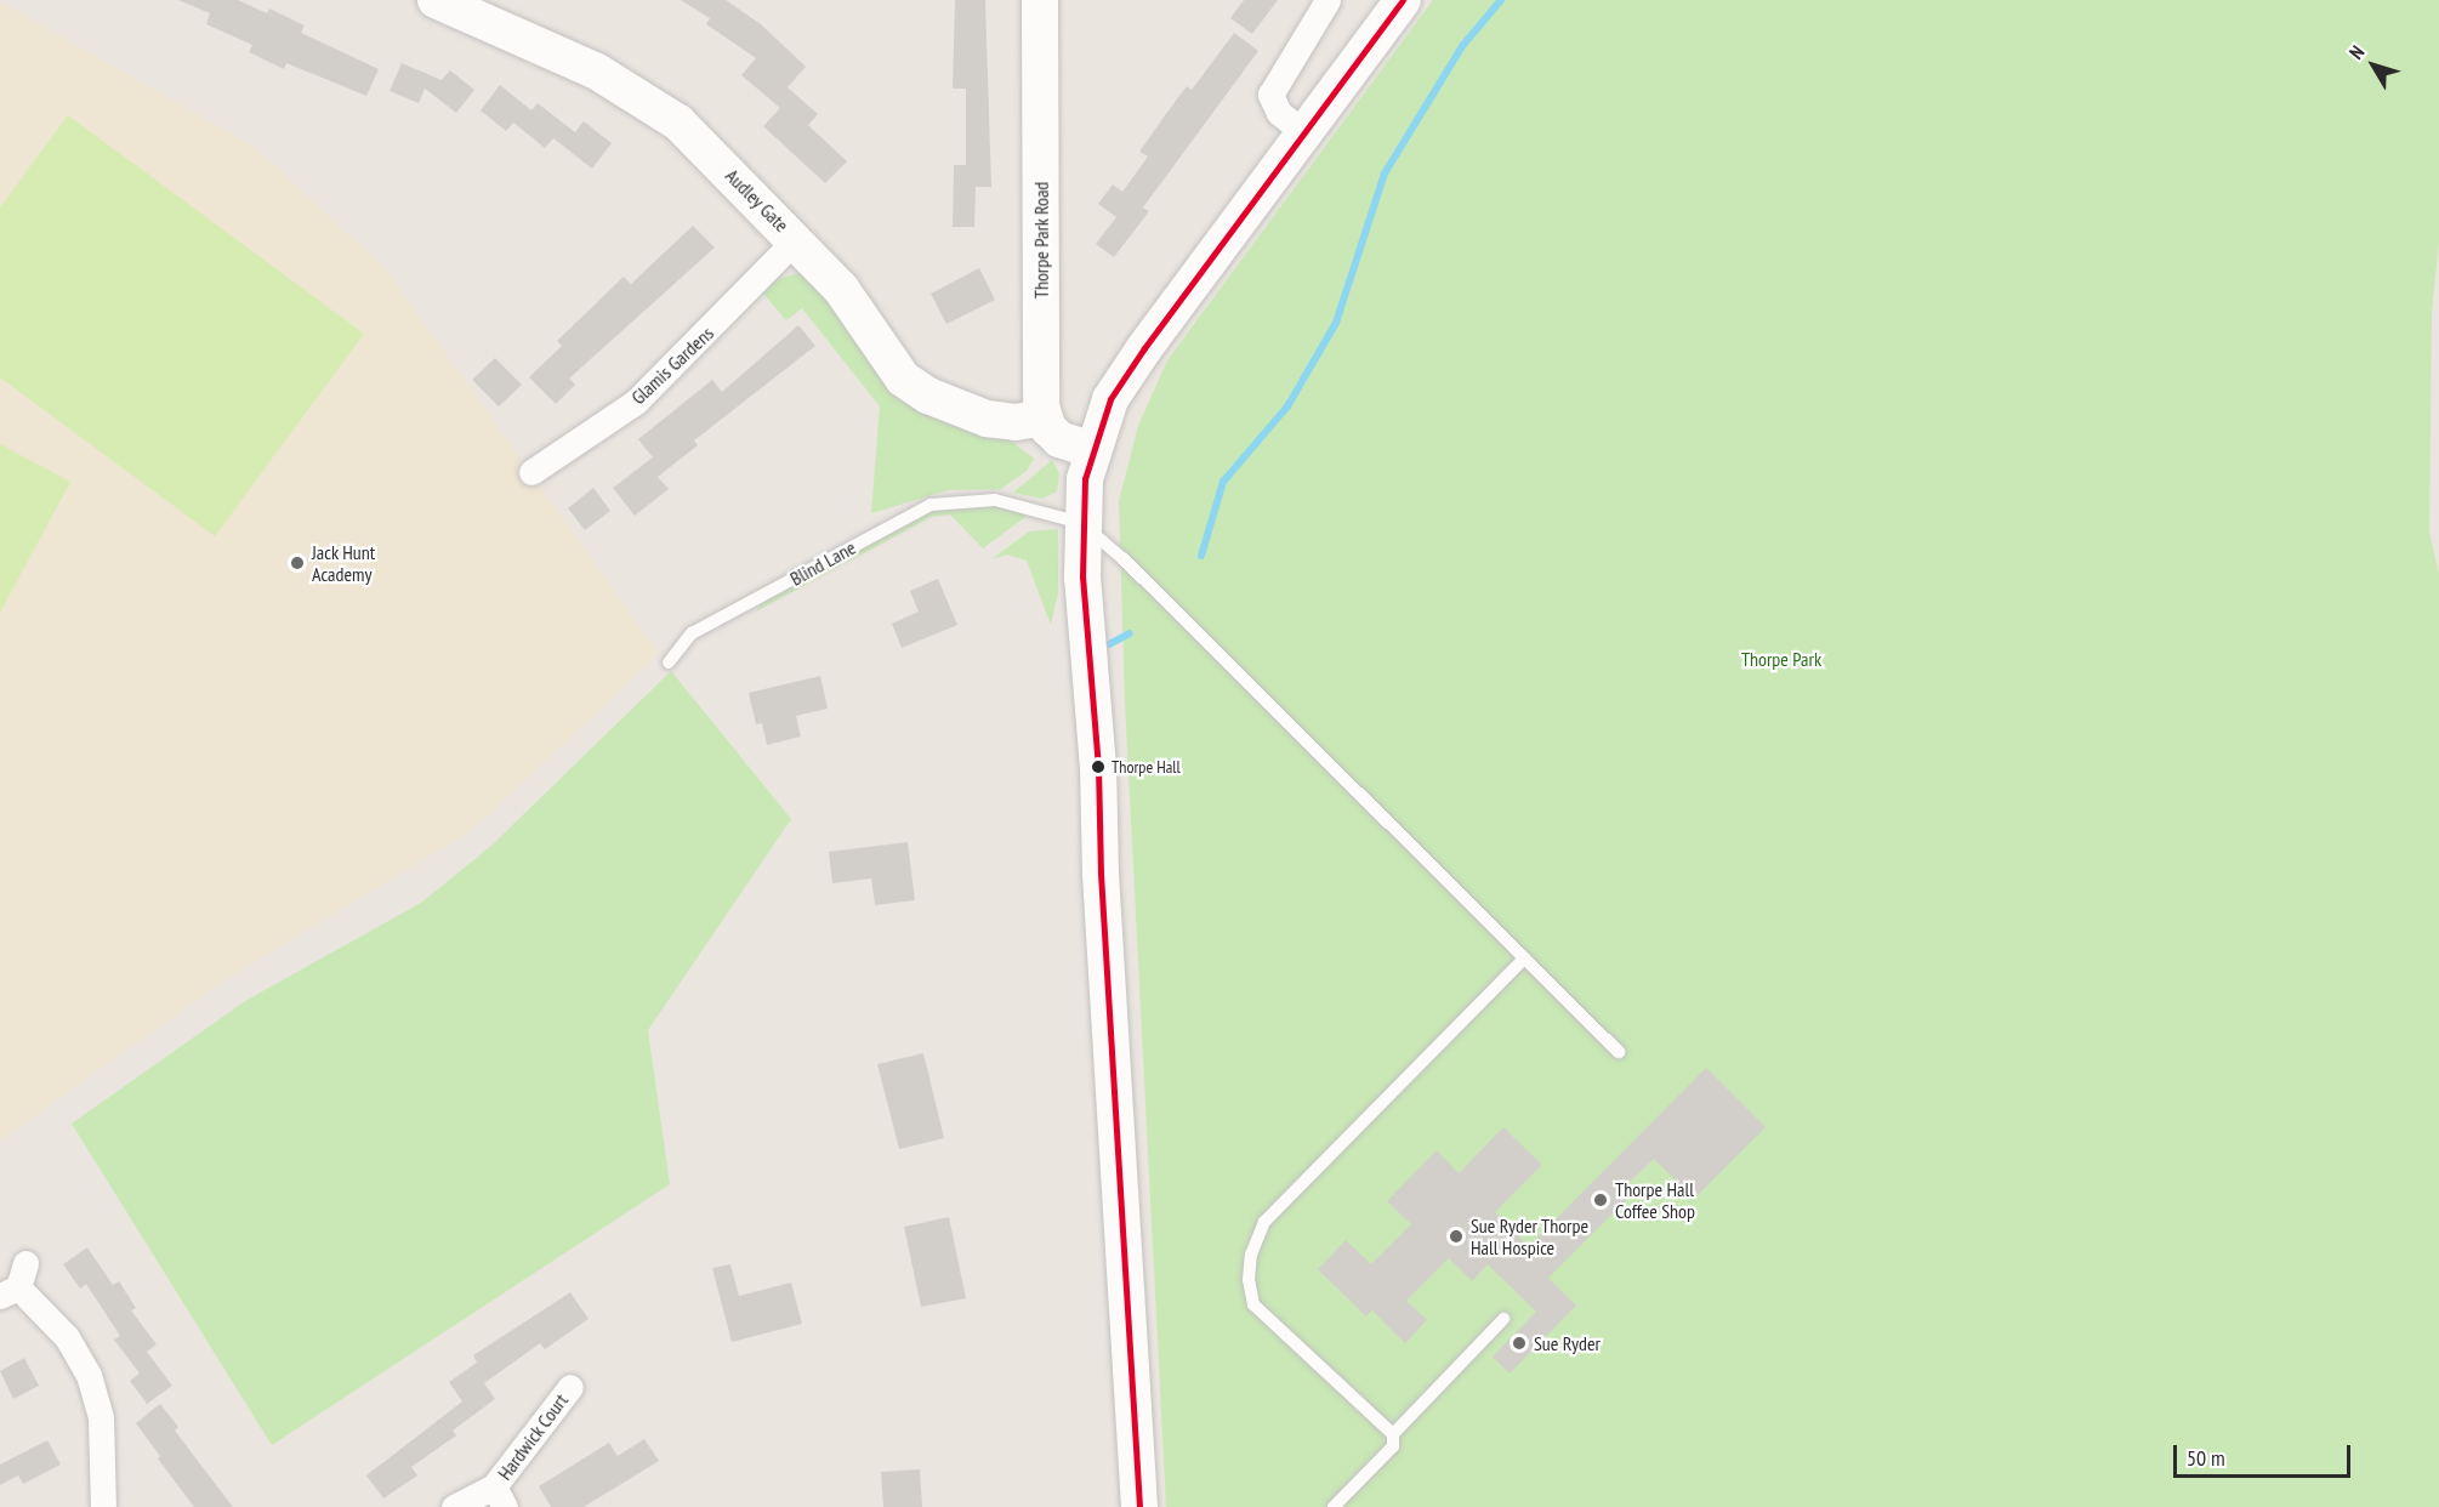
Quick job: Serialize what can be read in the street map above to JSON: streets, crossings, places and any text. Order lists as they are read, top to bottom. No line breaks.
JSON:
{"streets":{"street":["Audley Gate","Thorpe Park Road","Glamis Gardens","Hardwick Court"],"lane":["Blind Lane"]},"crossings":[["Audley Gate","Thorpe Park Road"],["Audley Gate","Glamis Gardens"]],"parks":["Thorpe Park"],"places":["Jack Hunt Academy","Thorpe Hall","Thorpe Hall Coffee Shop","Sue Ryder Thorpe Hall Hospice","Sue Ryder"],"scale_bar":"50 m","north":"top left"}
